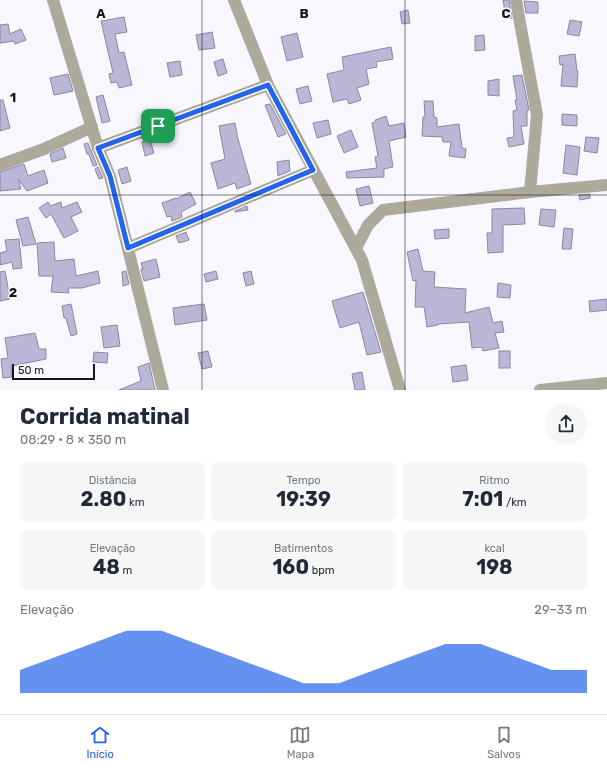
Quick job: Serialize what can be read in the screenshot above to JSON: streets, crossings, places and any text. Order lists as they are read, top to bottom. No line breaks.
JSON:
{"scale_bar":"50 m","page":{"scale":"50 m","heading":["Corrida matinal","08:29 · 8 × 350 m"],"stats":[["Distância","2.80 km"],["Tempo","19:39"],["Ritmo","7:01 /km"],["Elevação","48 m"],["Batimentos","160 bpm"],["kcal","198"]],"chart":["Elevação","29–33 m"],"tabs":["Início","Mapa","Salvos"]},"grid":{"columns":["A","B","C"],"rows":["1","2"]}}
